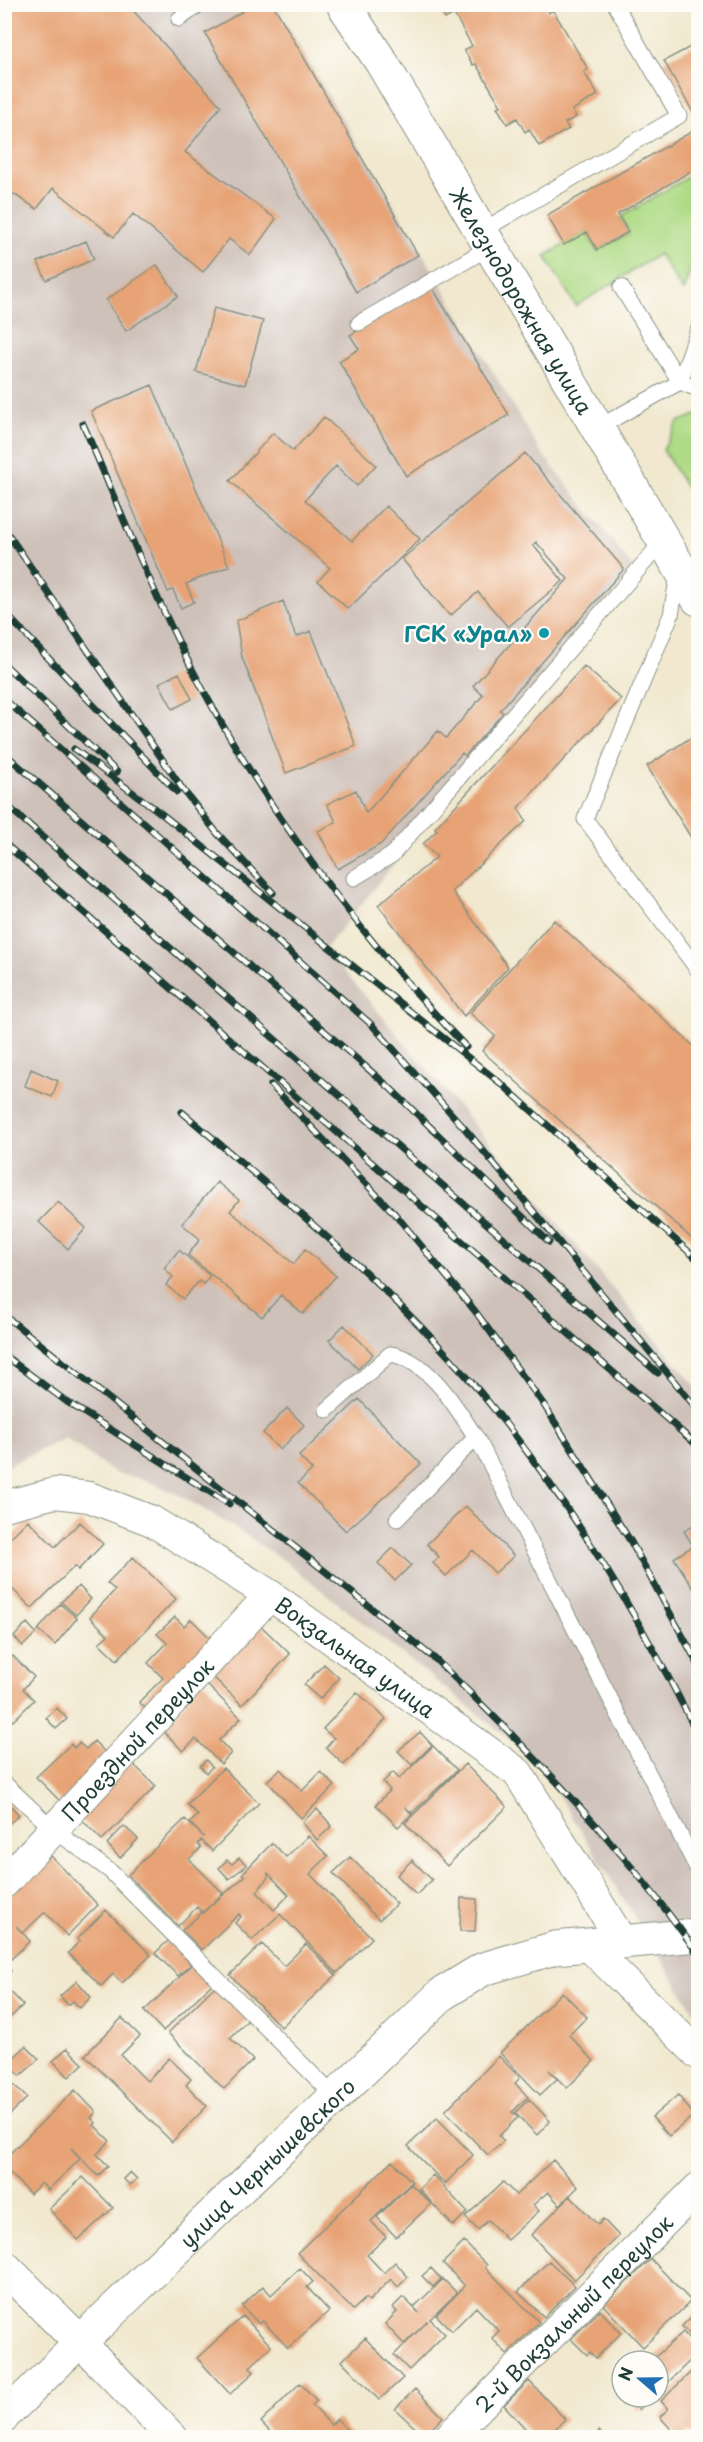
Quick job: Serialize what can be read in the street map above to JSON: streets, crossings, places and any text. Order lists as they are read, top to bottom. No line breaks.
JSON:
{"streets":{"street":["Железнодорожная улица","Вокзальная улица","Проездной переулок","улица Чернышевского","2-й Вокзальный переулок"]},"crossings":[["Вокзальная улица","Проездной переулок"],["Вокзальная улица","улица Чернышевского"]],"places":["ГСК «Урал»"],"north":"left"}
